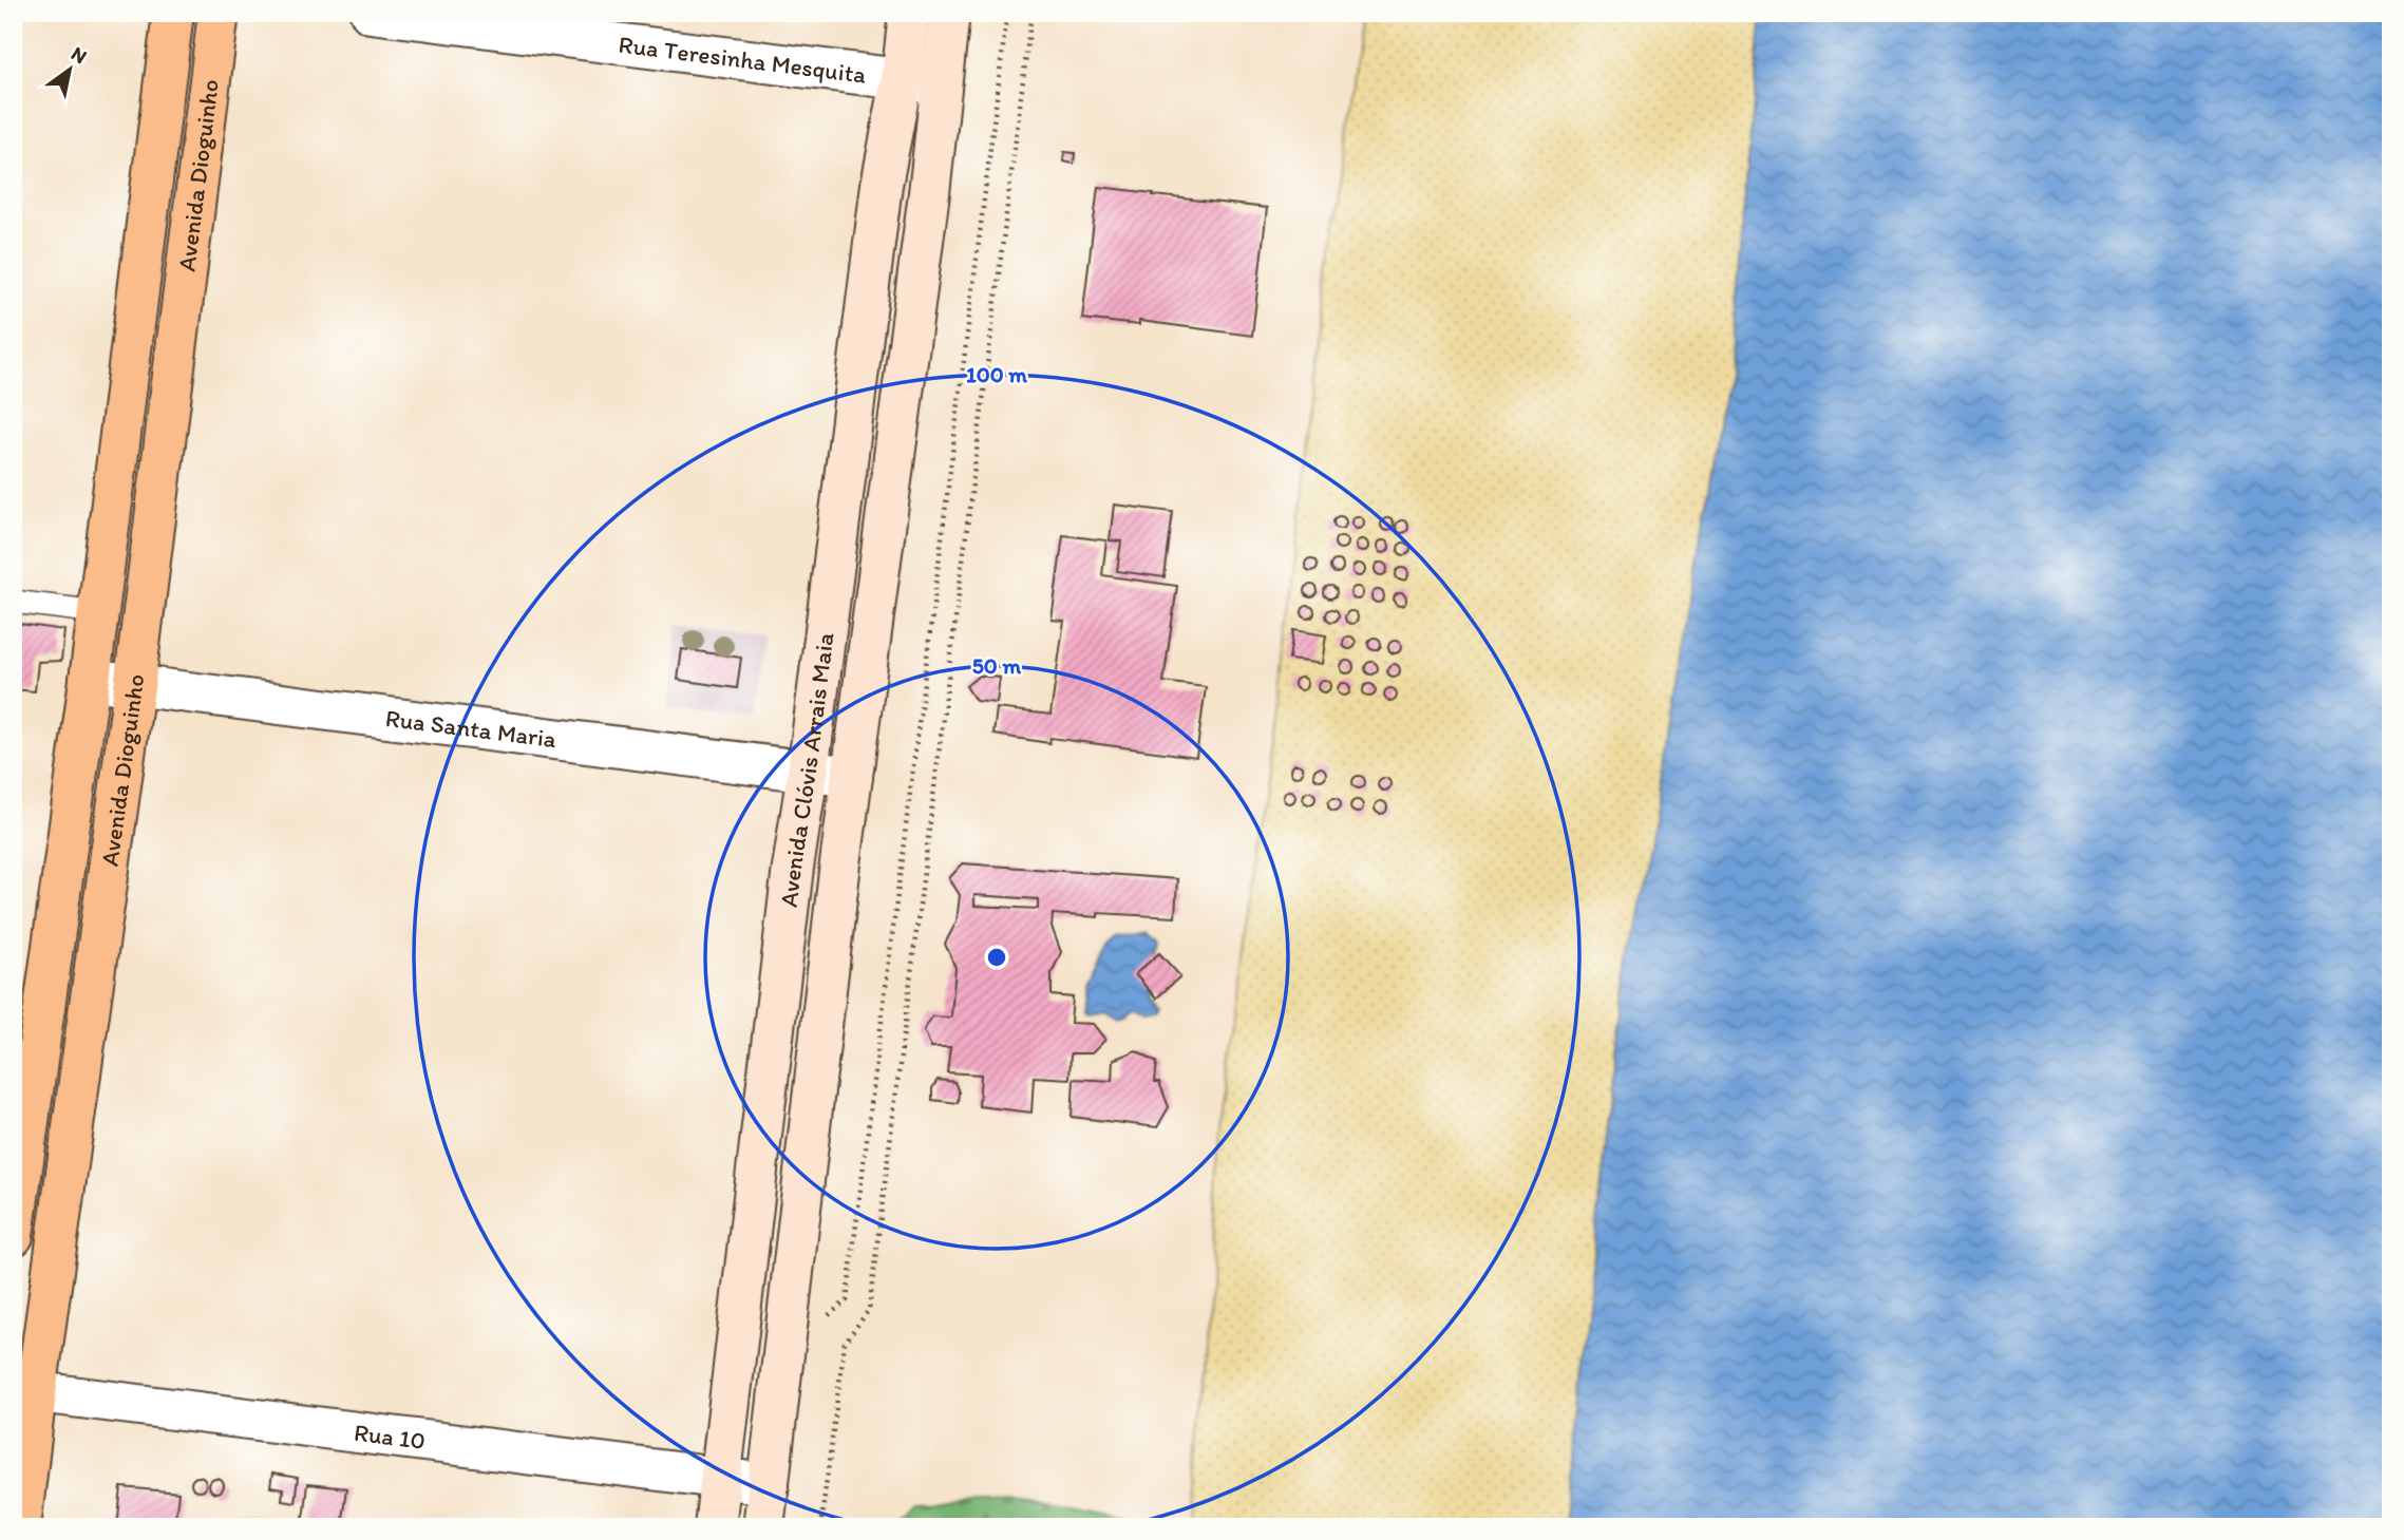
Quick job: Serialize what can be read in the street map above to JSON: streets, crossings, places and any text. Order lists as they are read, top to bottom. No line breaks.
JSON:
{"streets":{"main road":["Avenida Dioguinho","Avenida Clóvis Arrais Maia"],"street":["Rua Teresinha Mesquita","Rua Santa Maria","Rua 10"]},"crossings":[["Rua Teresinha Mesquita","Avenida Clóvis Arrais Maia"],["Avenida Dioguinho","Rua Santa Maria"],["Avenida Dioguinho","Rua 10"],["Rua Santa Maria","Avenida Clóvis Arrais Maia"],["Avenida Clóvis Arrais Maia","Rua 10"]],"north":"top right","rings":["100 m","50 m"]}
